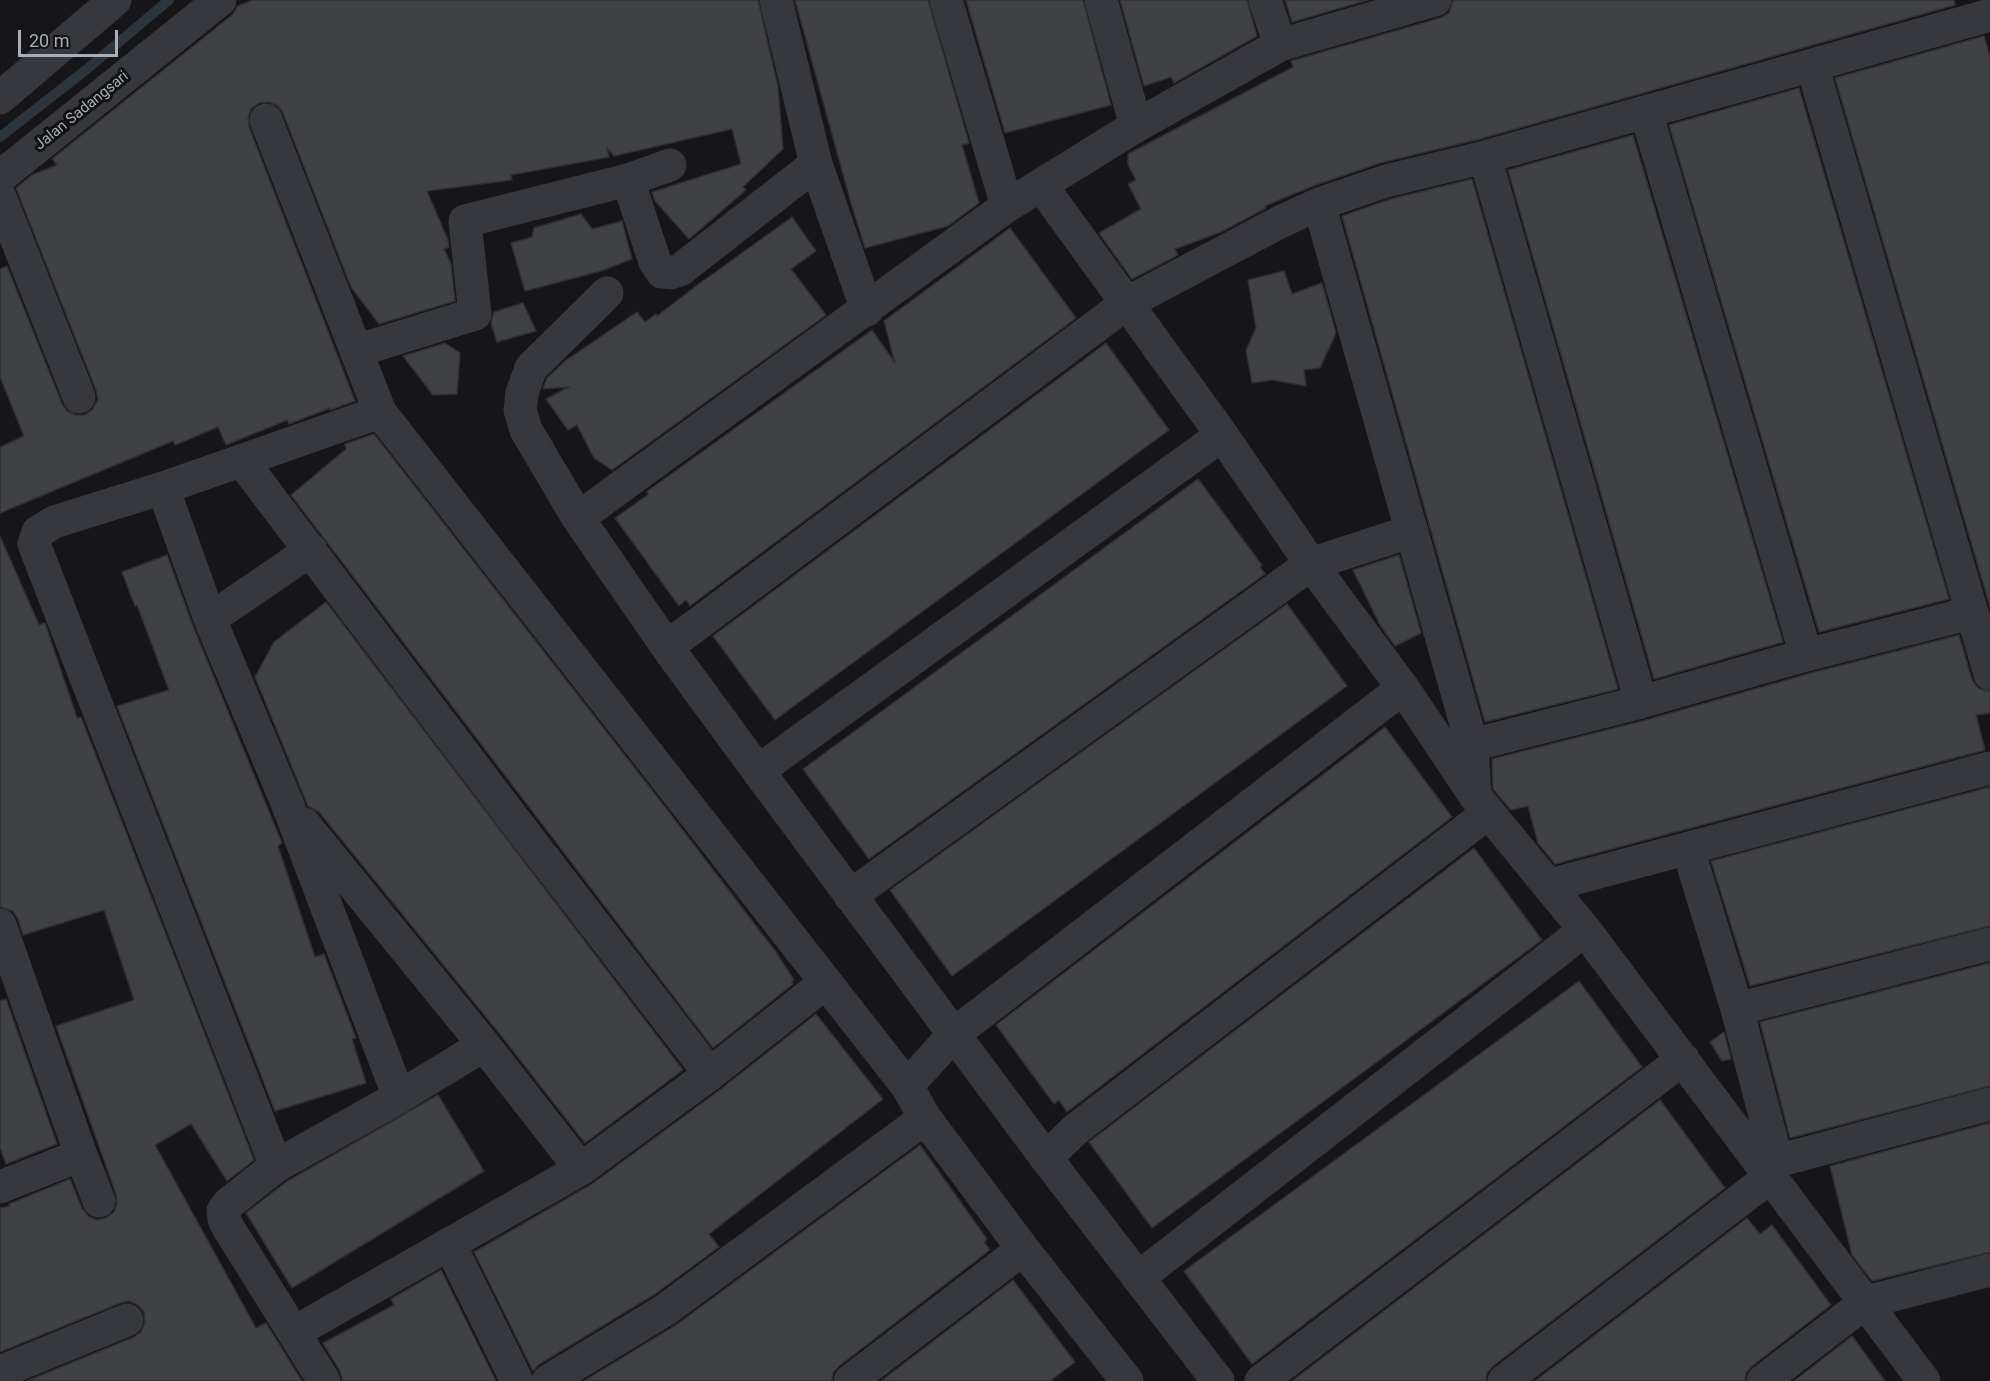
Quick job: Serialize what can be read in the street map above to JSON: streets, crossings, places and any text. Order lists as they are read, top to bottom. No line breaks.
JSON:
{"streets":{"street":["Jalan Sadangsari"]},"scale_bar":"20 m"}
